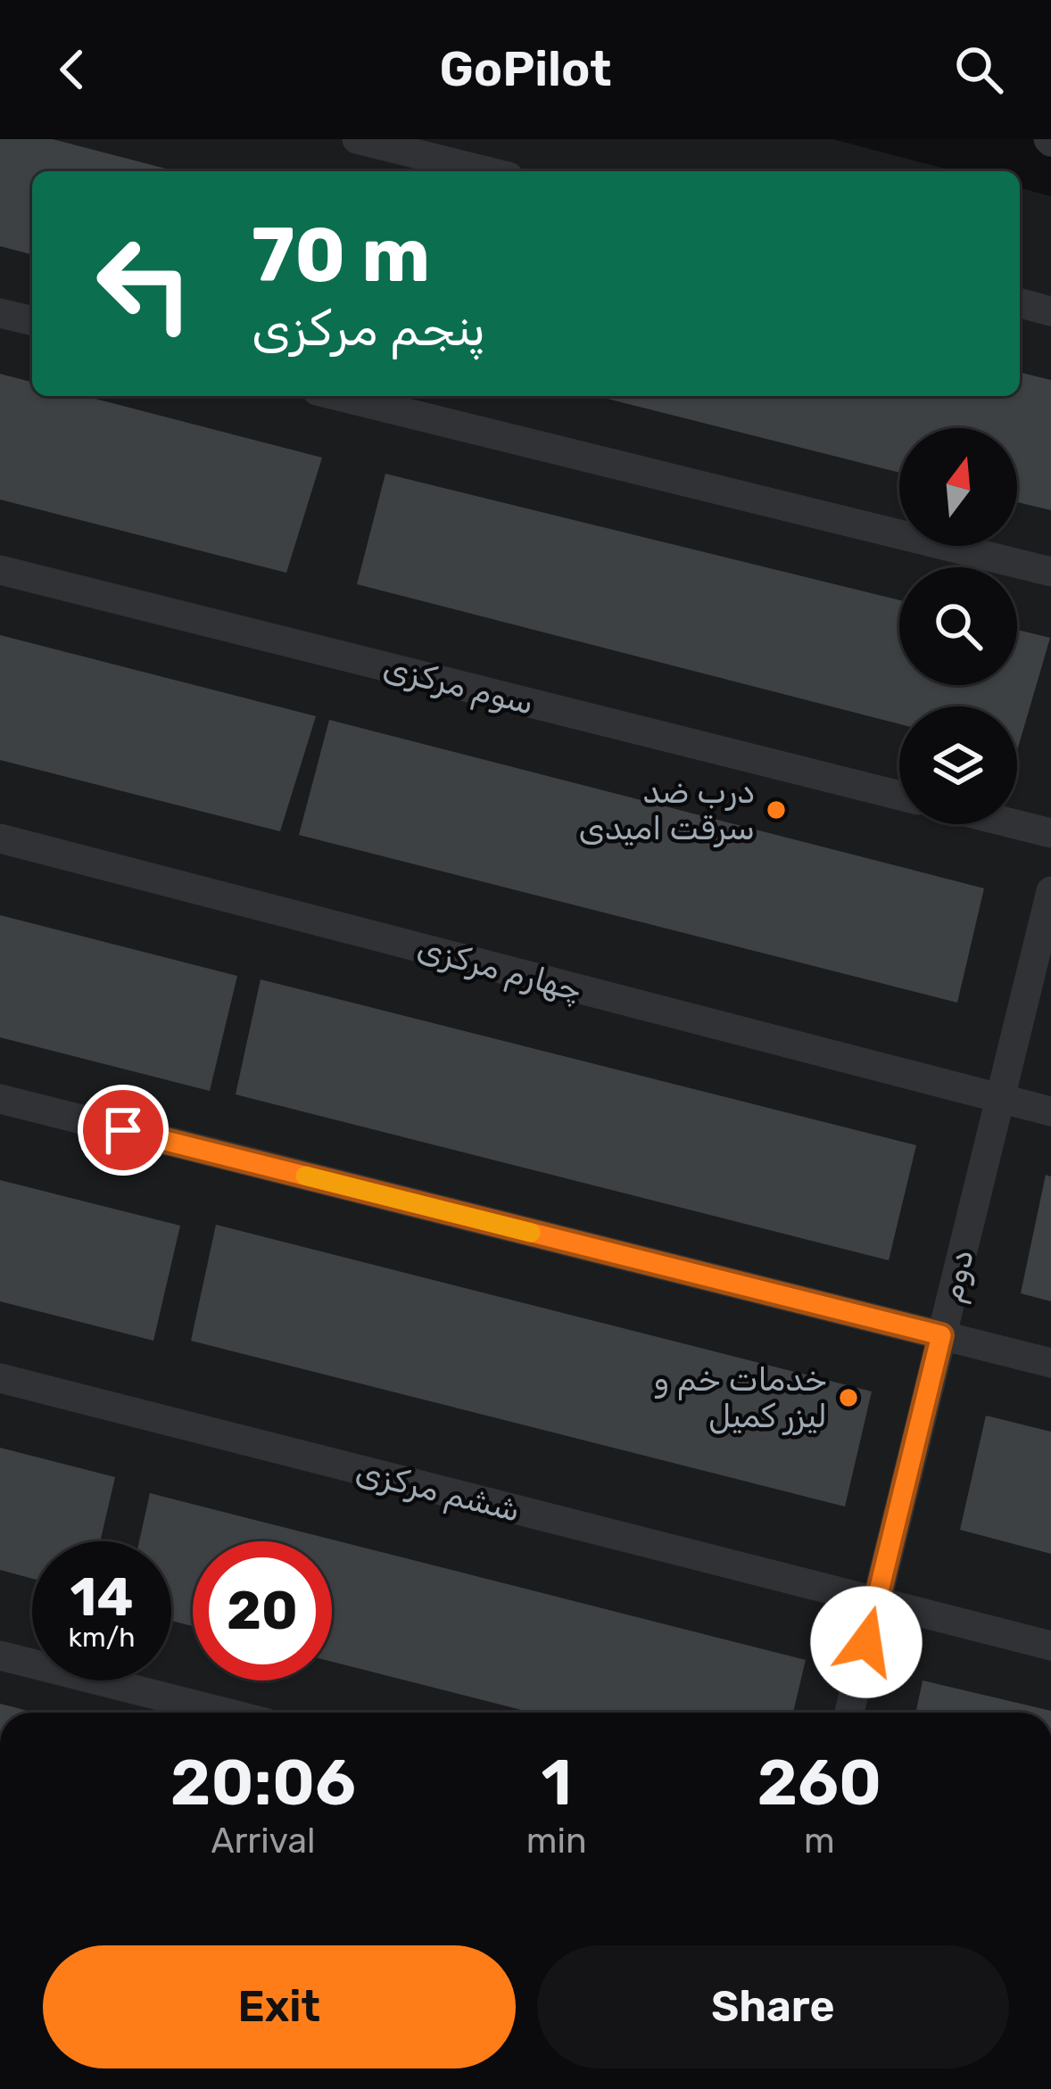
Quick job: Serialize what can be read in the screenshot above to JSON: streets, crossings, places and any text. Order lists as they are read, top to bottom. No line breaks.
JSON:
{"streets":{"lane":["سوم مرکزی","چهارم مرکزی","دوم","ششم مرکزی"]},"crossings":[["چهارم مرکزی","دوم"],["دوم","ششم مرکزی"]],"places":["درب ضد سرقت امیدی","خدمات خم و لیزر کمیل"],"north":"top","page":{"header":"GoPilot","turn":["70 m","پنجم مرکزی"],"speed":"14 km/h","limit":"20","eta":["20:06","Arrival","1","min","260","m"],"buttons":["Exit","Share"]}}
